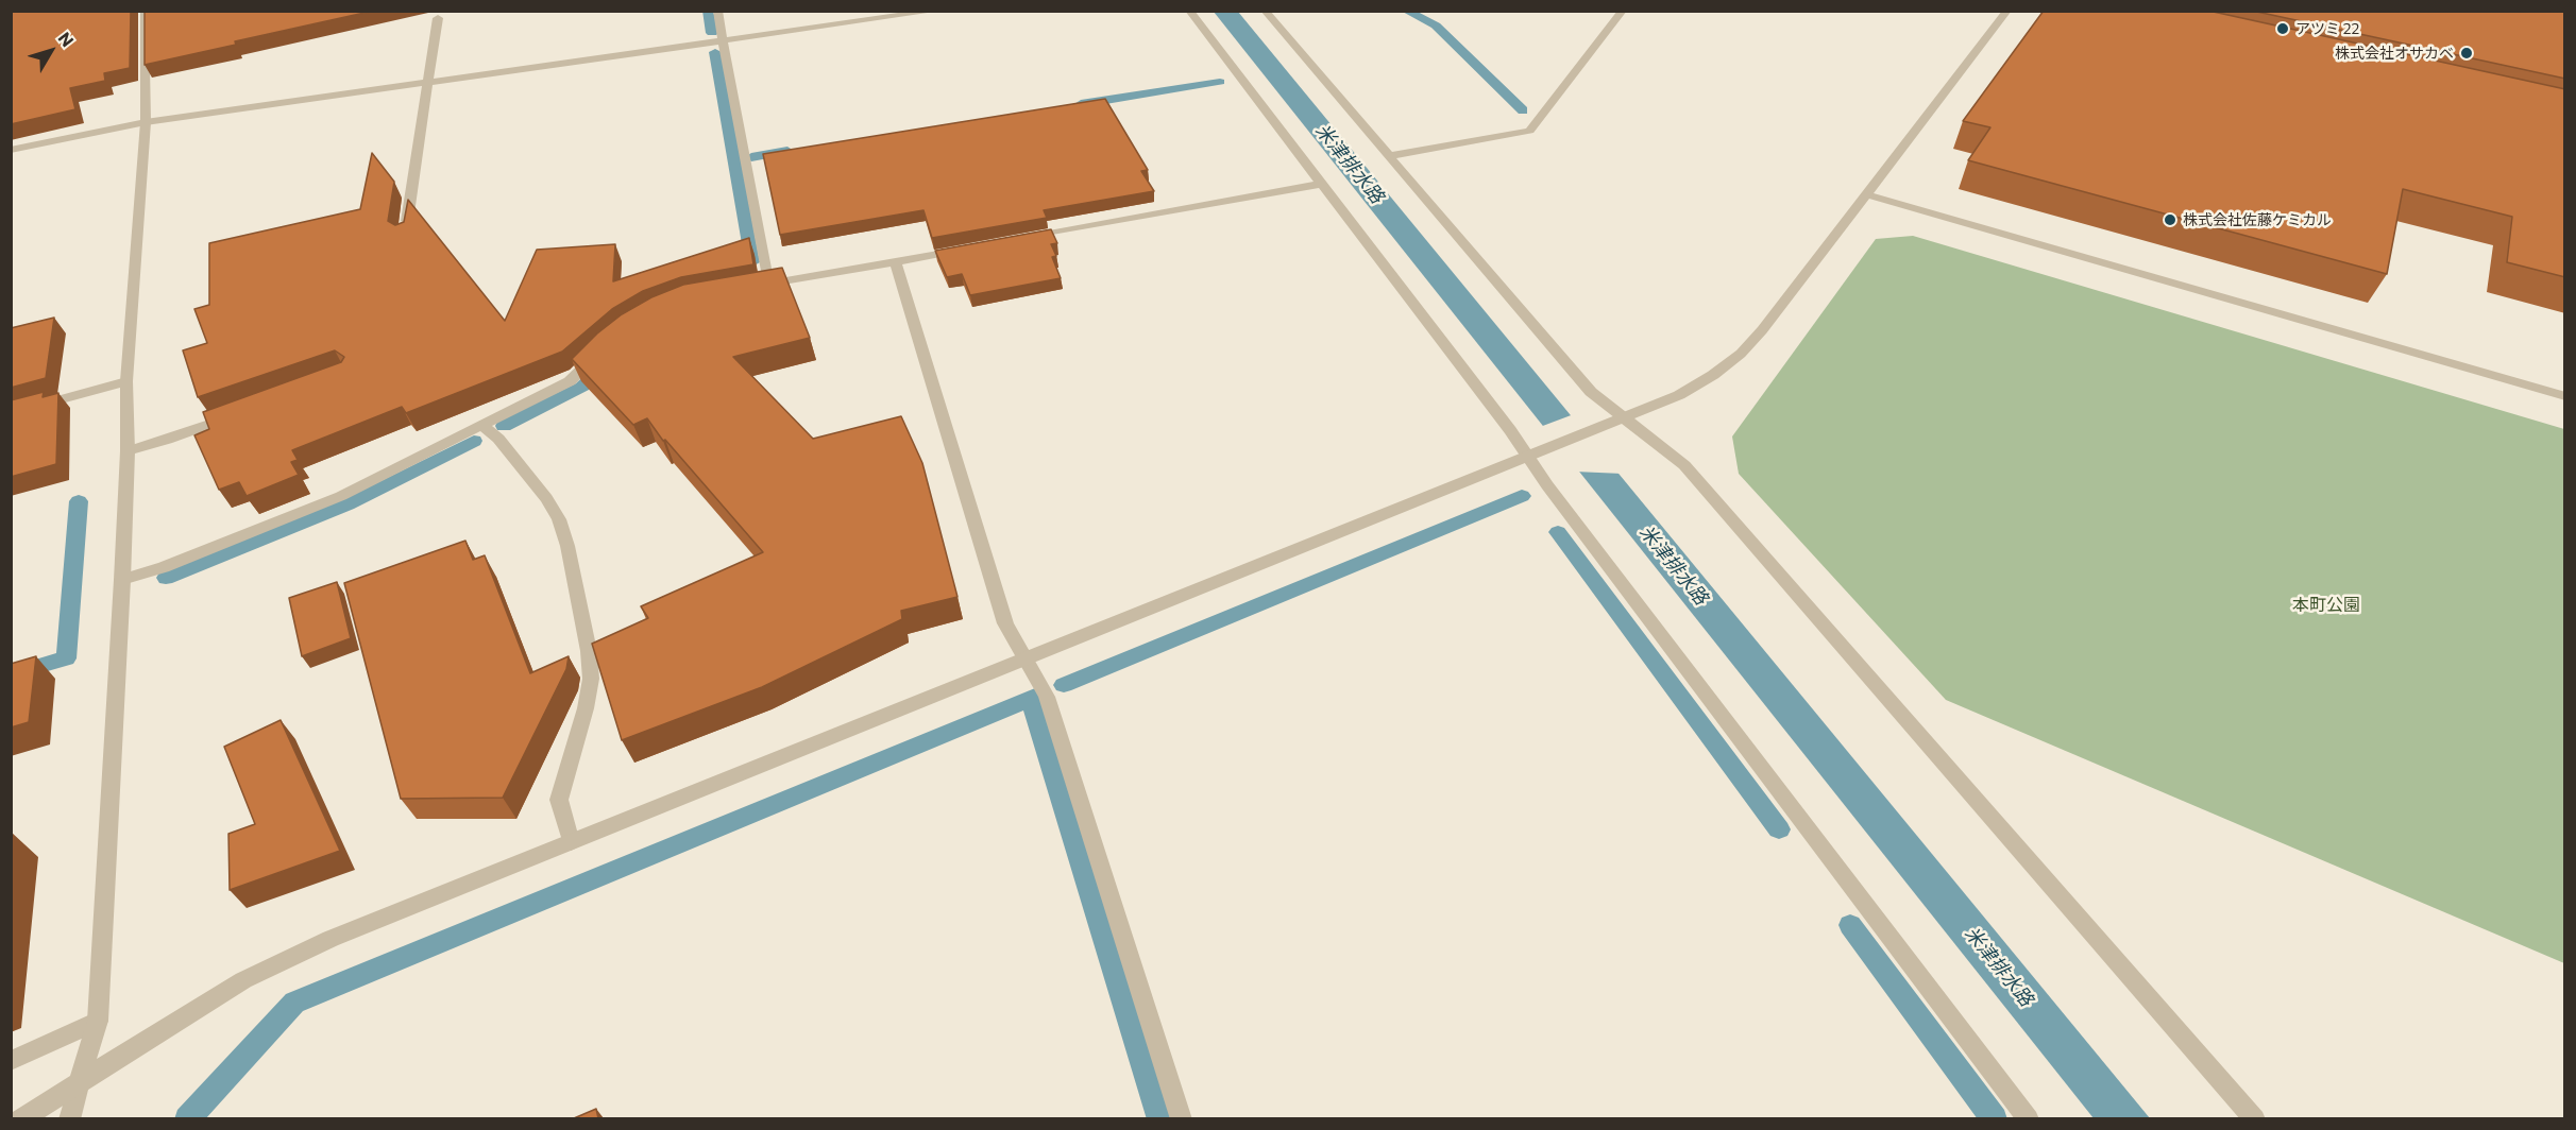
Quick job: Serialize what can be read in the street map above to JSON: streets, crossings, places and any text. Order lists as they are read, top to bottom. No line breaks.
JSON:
{"water":["米津排水路"],"parks":["本町公園"],"places":["アツミ 22","株式会社オサカベ","株式会社佐藤ケミカル"],"north":"top right"}
